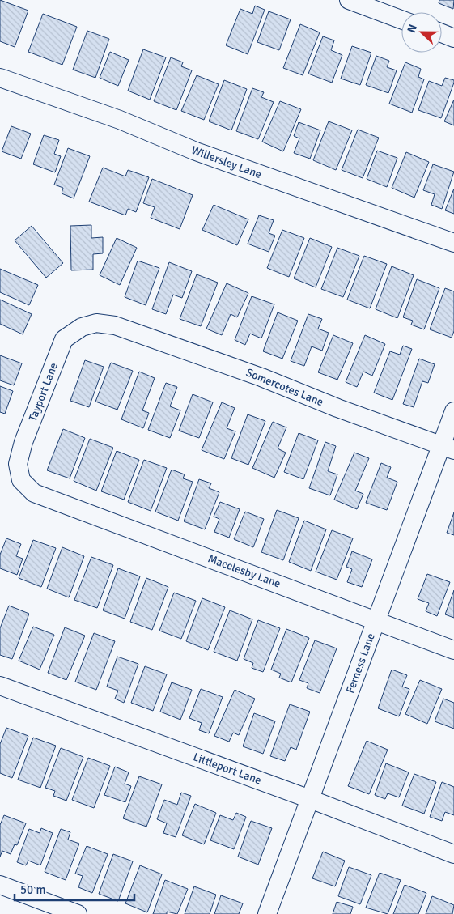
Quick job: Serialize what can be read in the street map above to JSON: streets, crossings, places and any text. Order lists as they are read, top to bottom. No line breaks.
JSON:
{"streets":{"street":["Willersley Lane","Somercotes Lane","Tayport Lane","Macclesby Lane","Ferness Lane","Littleport Lane"]},"crossings":[["Somercotes Lane","Tayport Lane"],["Somercotes Lane","Ferness Lane"],["Tayport Lane","Macclesby Lane"],["Macclesby Lane","Ferness Lane"],["Ferness Lane","Littleport Lane"]],"scale_bar":"50 m","north":"left"}
